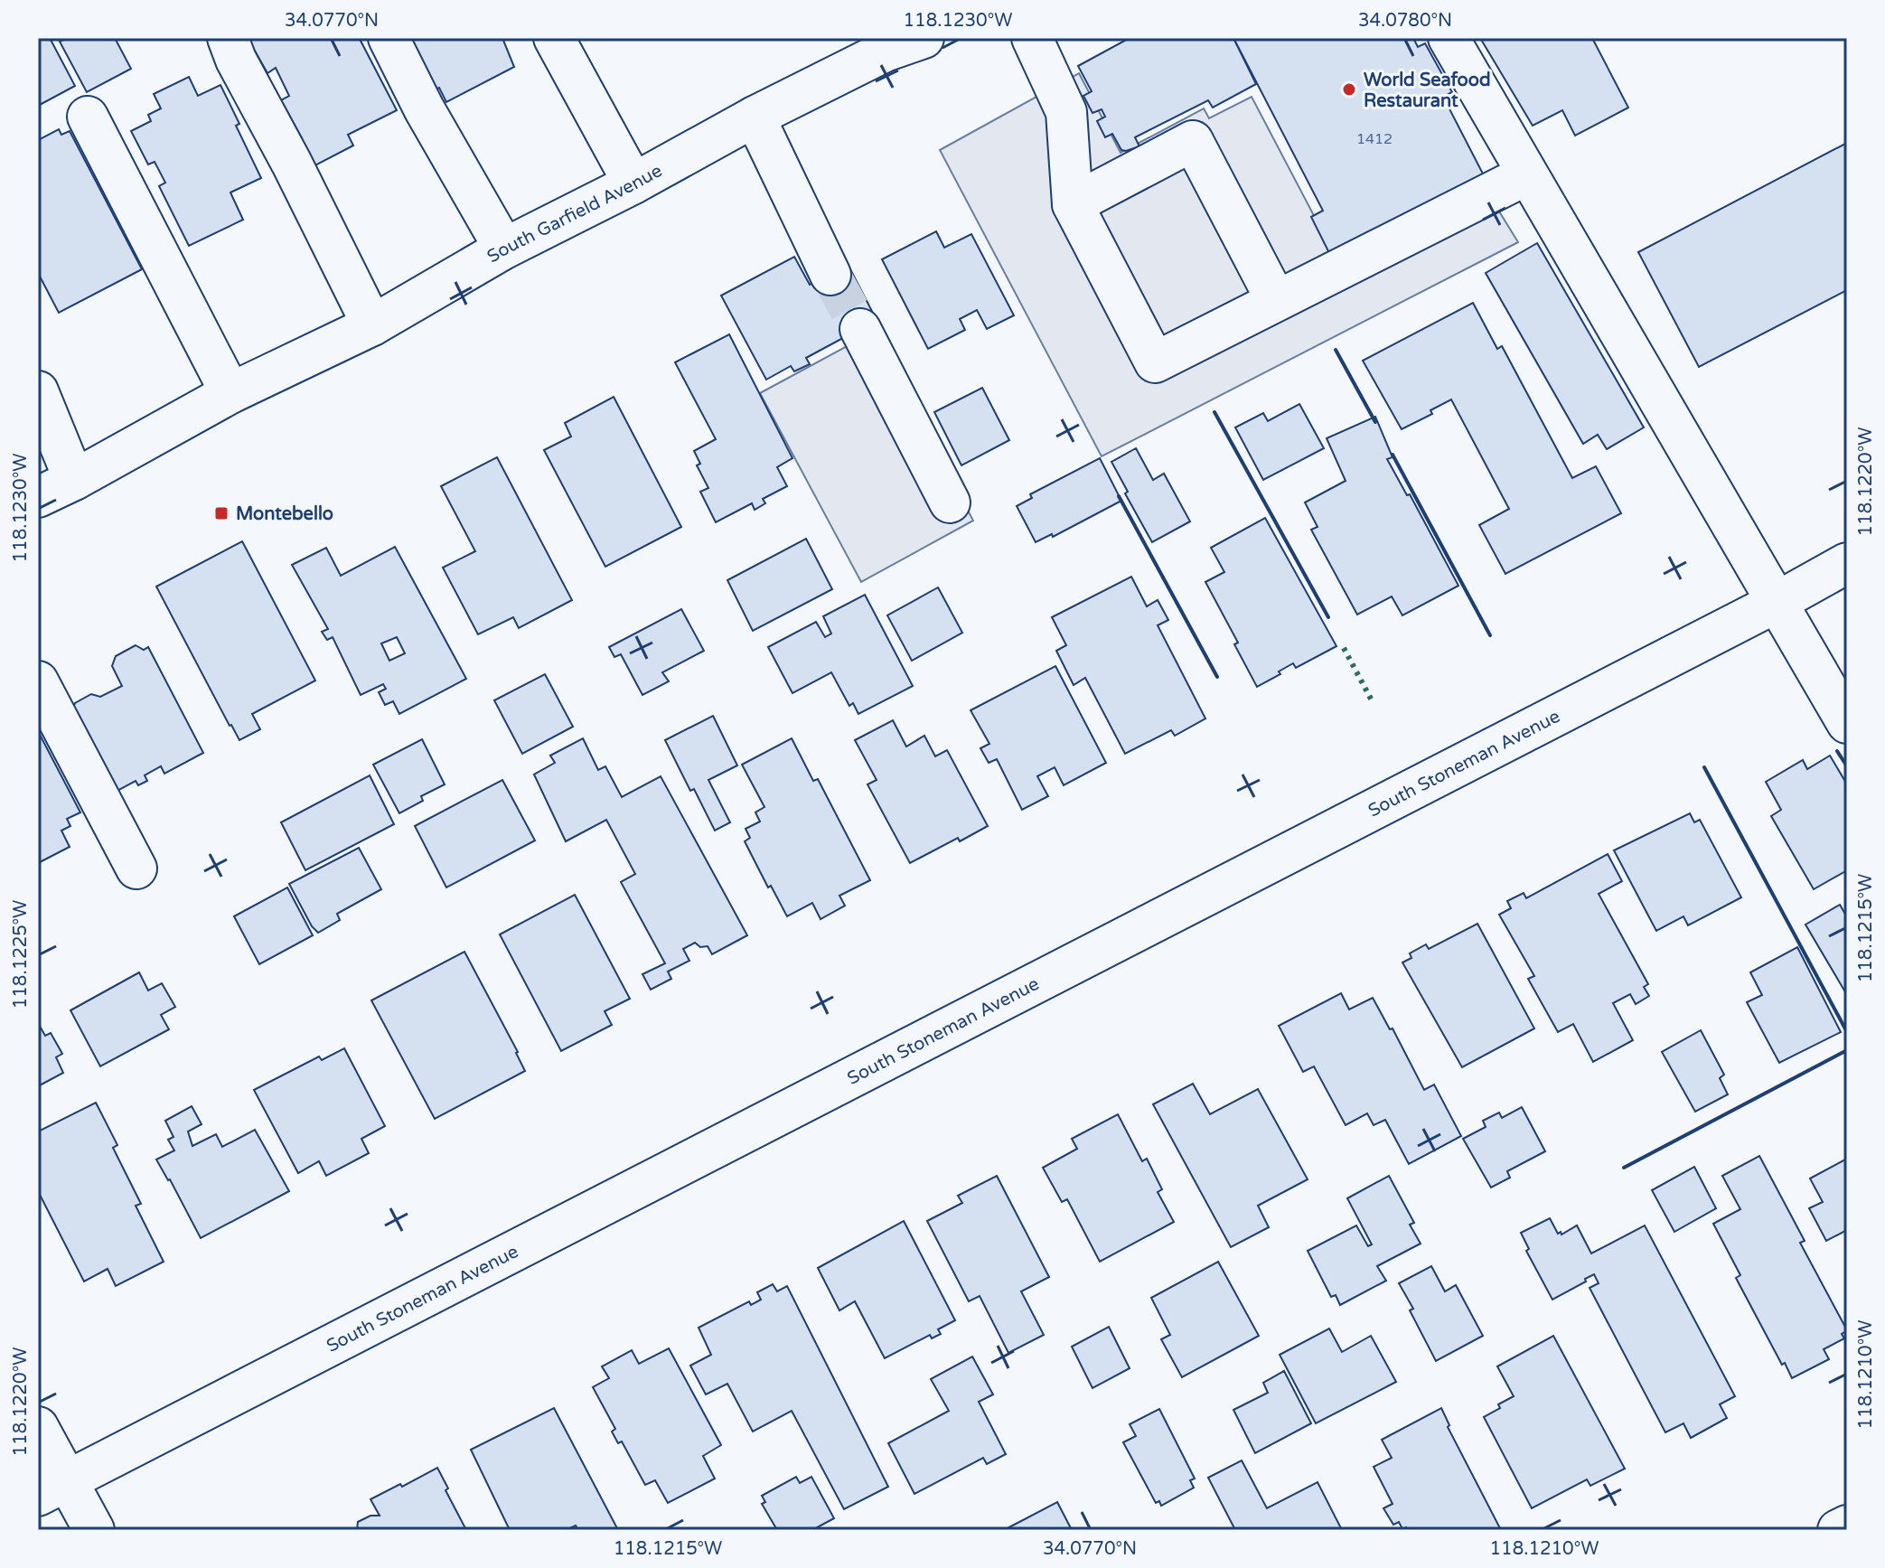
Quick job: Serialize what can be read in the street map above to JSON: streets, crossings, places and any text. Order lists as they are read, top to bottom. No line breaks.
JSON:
{"streets":{"street":["South Garfield Avenue","South Stoneman Avenue"]},"places":{"other":["World Seafood Restaurant"],"transit":["Montebello"]},"house_numbers":["1412"],"coordinates":["34.0770°N","118.1230°W","34.0780°N","118.1220°W","118.1215°W","118.1225°W","118.1210°W"]}
